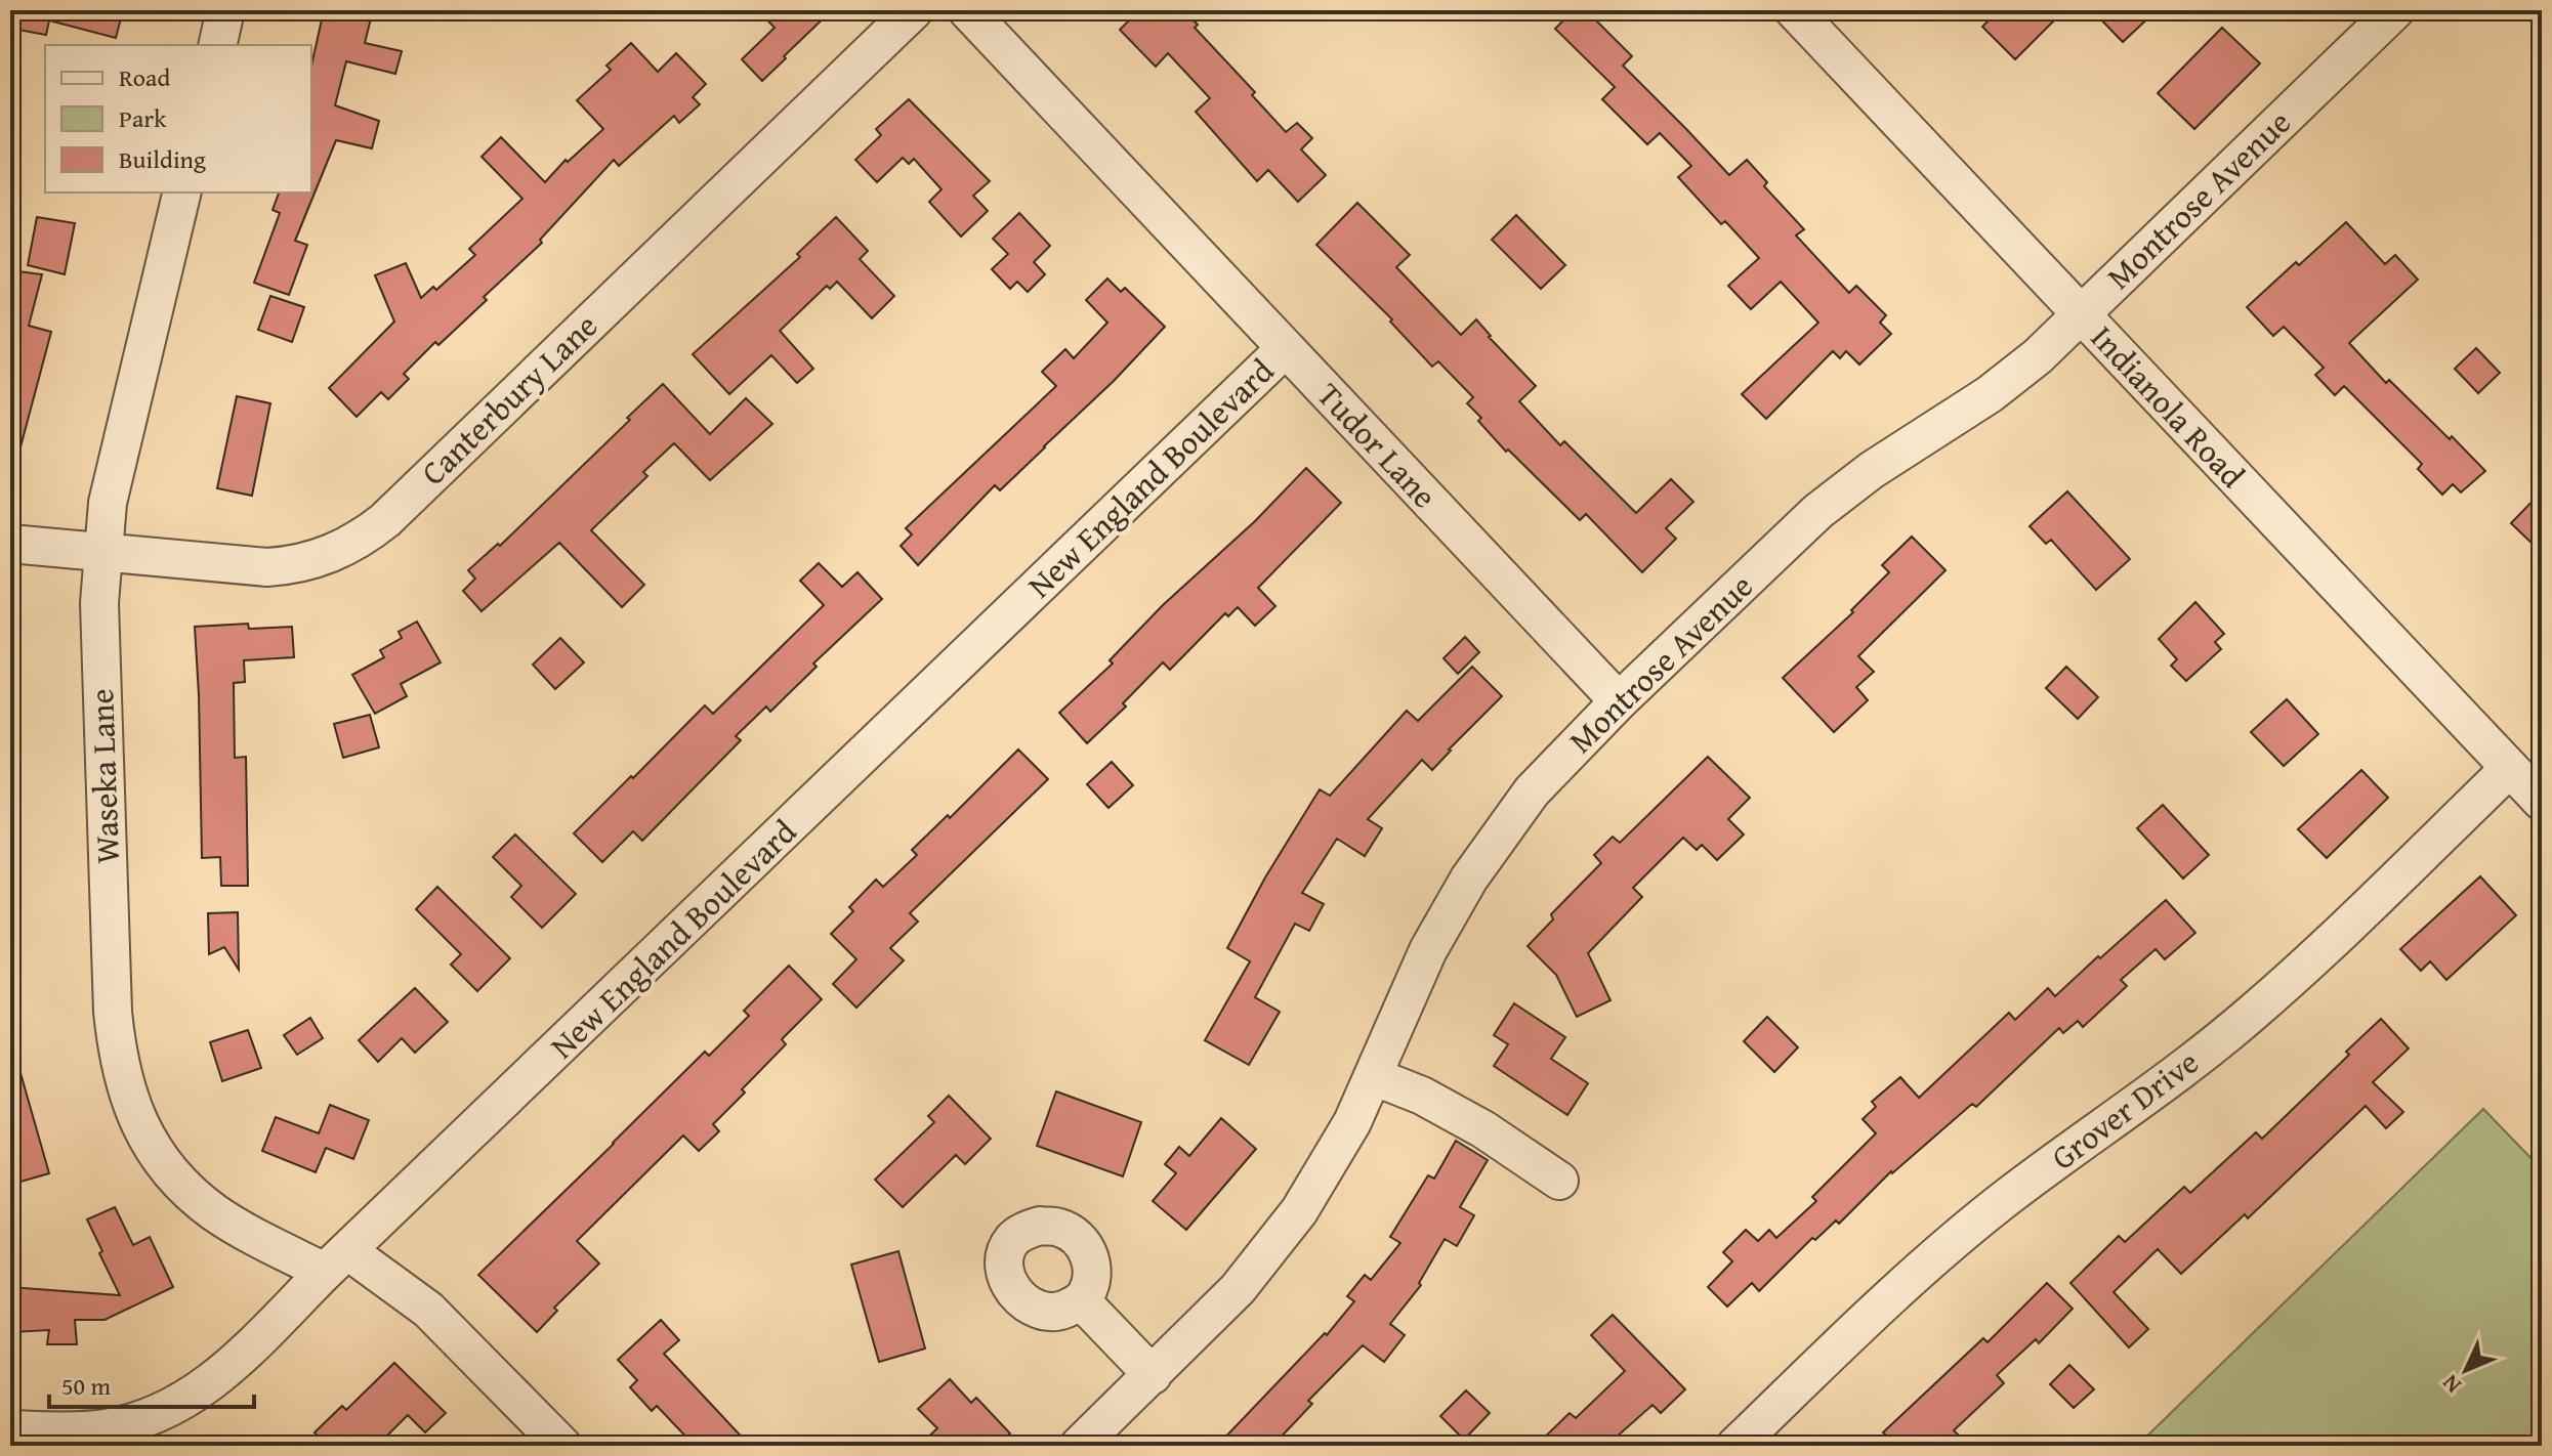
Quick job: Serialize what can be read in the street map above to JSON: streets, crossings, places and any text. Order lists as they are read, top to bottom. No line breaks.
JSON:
{"streets":{"street":["Montrose Avenue","Canterbury Lane","Indianola Road","Tudor Lane","New England Boulevard","Waseka Lane","Grover Drive"]},"crossings":[["Montrose Avenue","Indianola Road"],["Montrose Avenue","Tudor Lane"],["Canterbury Lane","Waseka Lane"],["Indianola Road","Grover Drive"],["Tudor Lane","New England Boulevard"],["New England Boulevard","Waseka Lane"]],"legend":["Road","Park","Building"],"scale_bar":"50 m","north":"bottom left"}
